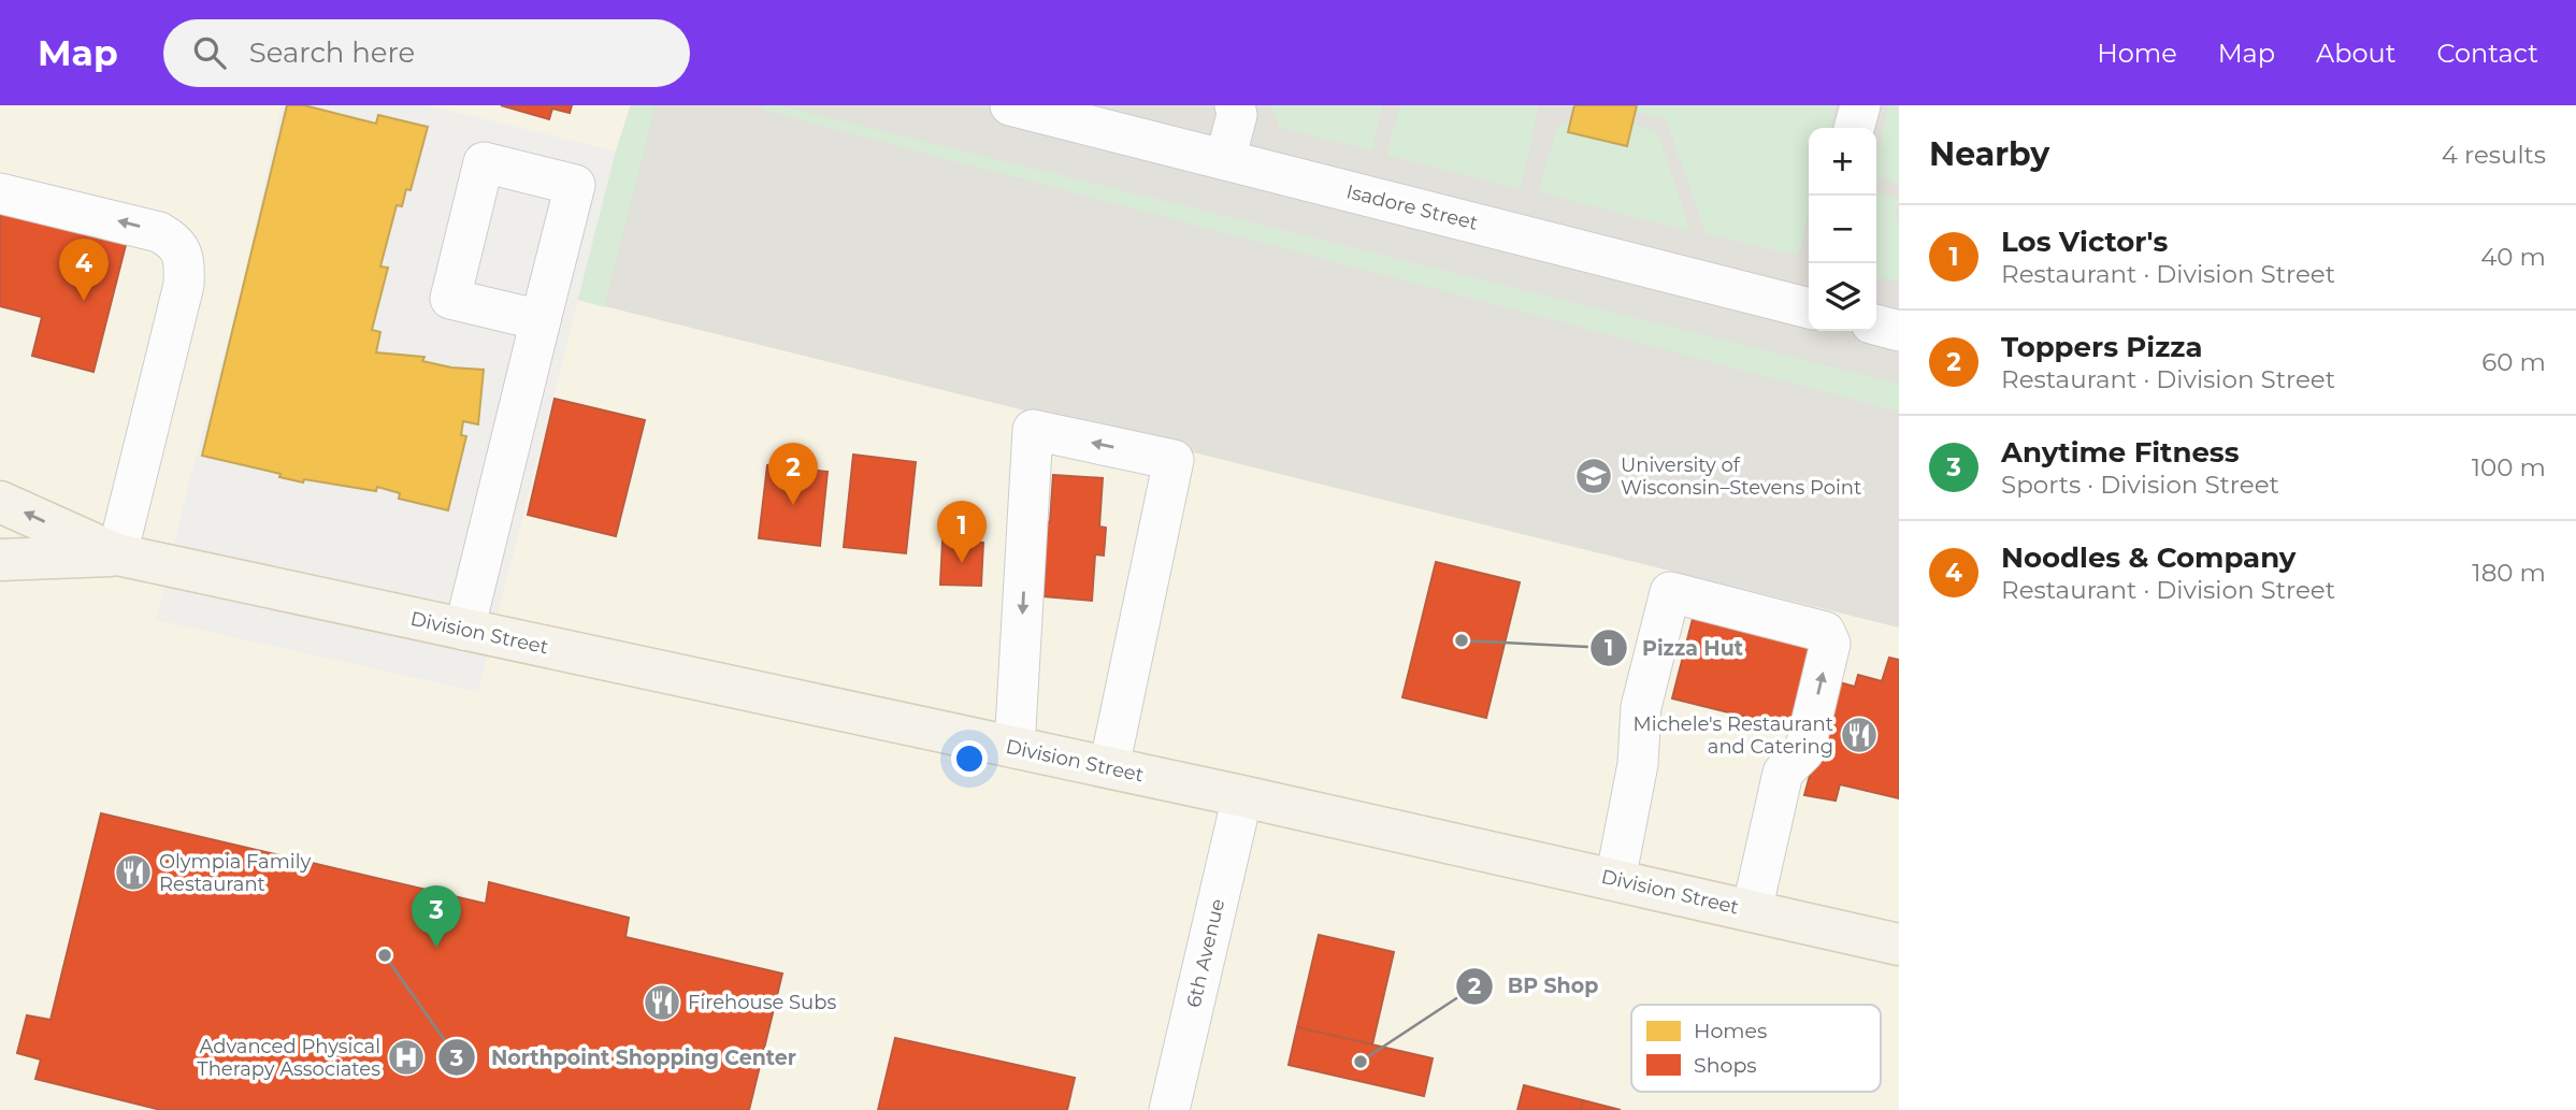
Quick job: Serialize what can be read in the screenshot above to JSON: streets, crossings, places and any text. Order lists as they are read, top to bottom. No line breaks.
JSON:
{"streets":{"main road":["Division Street"],"street":["Isadore Street","6th Avenue"]},"crossings":[["Division Street","6th Avenue"]],"places":{"school or university":["University of Wisconsin–Stevens Point"],"other":["Pizza Hut","Northpoint Shopping Center","BP Shop"],"restaurant":["Michele's Restaurant and Catering","Olympia Family Restaurant","Firehouse Subs"],"hospital":["Advanced Physical Therapy Associates"]},"legend":["Homes","Shops"],"page":{"header":"Map","search":"Search here","nav":["Home","Map","About","Contact"],"heading":["Nearby","4 results"],"map_buttons":["+","−"],"list":[{"mark":"1","name":"Los Victor's","note":"Restaurant · Division Street","value":"40 m"},{"mark":"2","name":"Toppers Pizza","note":"Restaurant · Division Street","value":"60 m"},{"mark":"3","name":"Anytime Fitness","note":"Sports · Division Street","value":"100 m"},{"mark":"4","name":"Noodles & Company","note":"Restaurant · Division Street","value":"180 m"}],"pins":["4","2","1","3"]}}
